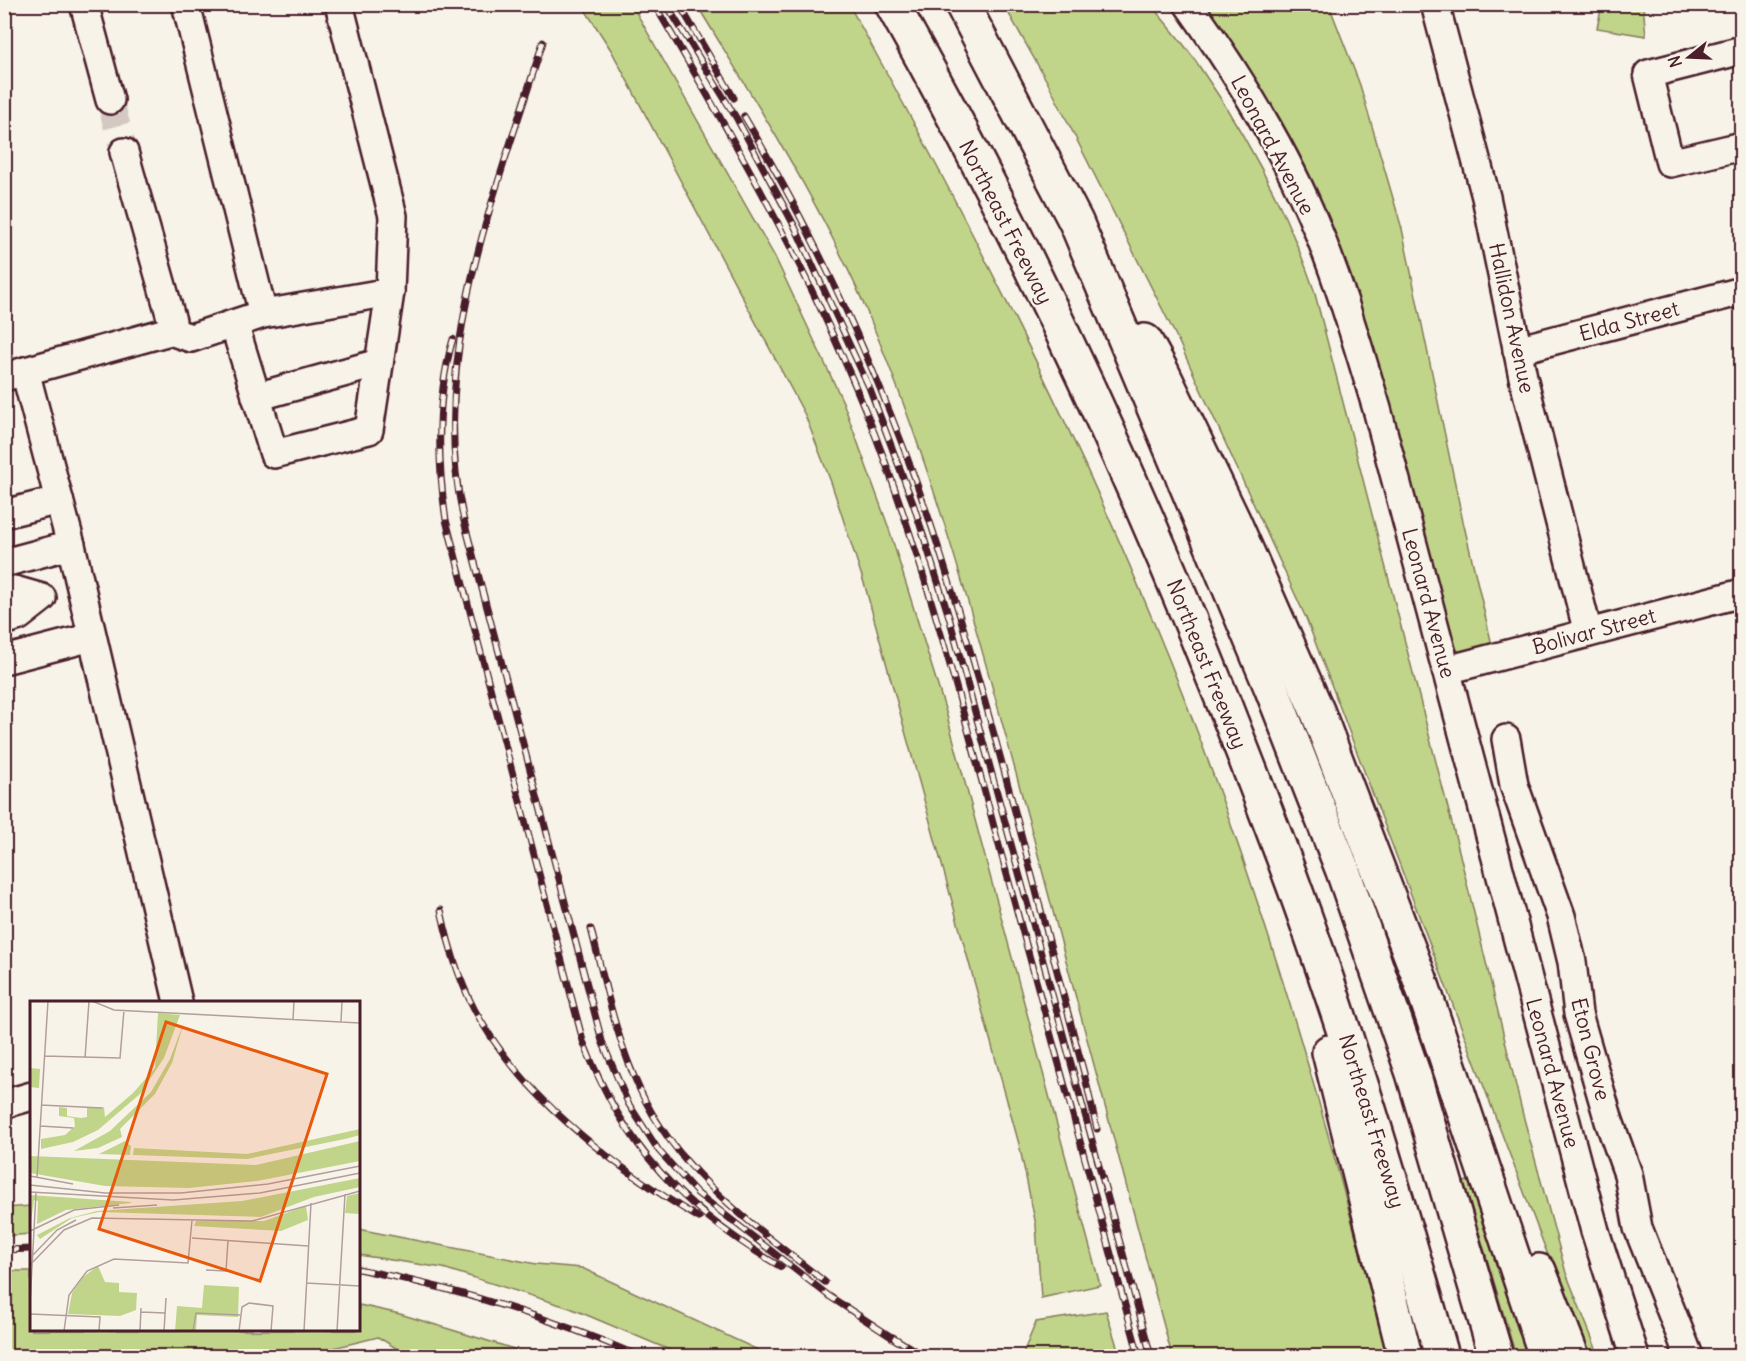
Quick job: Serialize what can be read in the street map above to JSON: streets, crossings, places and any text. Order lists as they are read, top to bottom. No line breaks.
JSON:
{"streets":{"highway":["Northeast Freeway"],"street":["Leonard Avenue","Hallidon Avenue","Elda Street","Bolivar Street","Eton Grove"]},"crossings":[["Leonard Avenue","Bolivar Street"],["Hallidon Avenue","Elda Street"],["Hallidon Avenue","Bolivar Street"]],"north":"left"}
